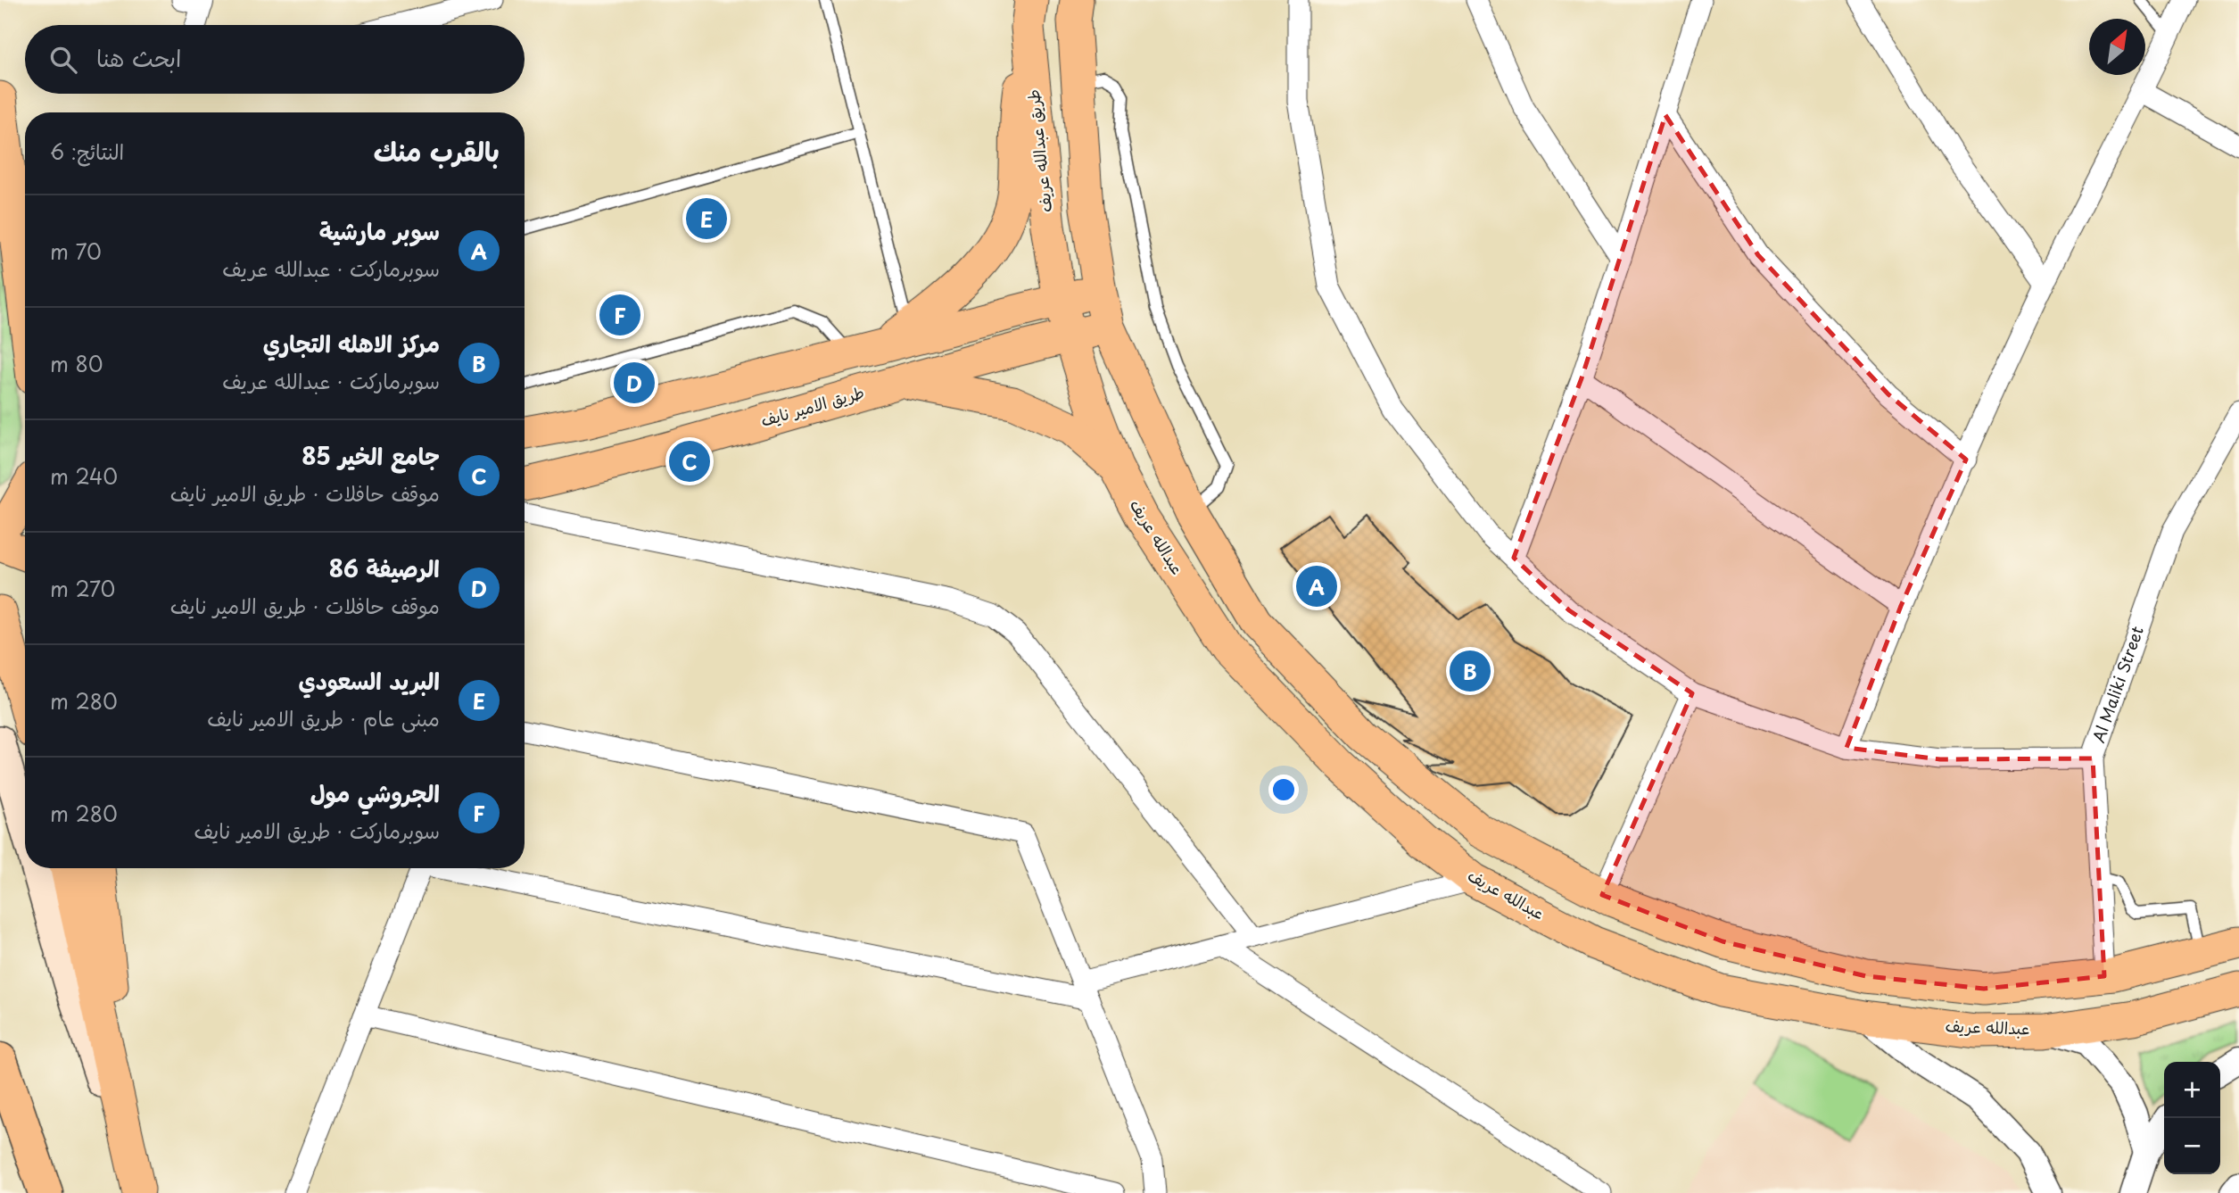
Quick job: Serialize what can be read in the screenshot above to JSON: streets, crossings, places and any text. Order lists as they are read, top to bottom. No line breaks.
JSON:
{"streets":{"main road":["طريق عبدالله عريف","طريق الامير نايف","عبدالله عريف"],"street":["Al Maliki Street"]},"crossings":[["طريق عبدالله عريف","عبدالله عريف"],["طريق الامير نايف","عبدالله عريف"]],"north":"top right","page":{"search":"ابحث هنا","heading":["بالقرب منك","النتائج: 6"],"list":[{"mark":"A","name":"سوبر مارشية","note":"سوبرماركت · عبدالله عريف","value":"70 m"},{"mark":"B","name":"مركز الاهله التجاري","note":"سوبرماركت · عبدالله عريف","value":"80 m"},{"mark":"C","name":"جامع الخير 85","note":"موقف حافلات · طريق الامير نايف","value":"240 m"},{"mark":"D","name":"الرصيفة 86","note":"موقف حافلات · طريق الامير نايف","value":"270 m"},{"mark":"E","name":"البريد السعودي","note":"مبنى عام · طريق الامير نايف","value":"280 m"},{"mark":"F","name":"الجروشي مول","note":"سوبرماركت · طريق الامير نايف","value":"280 m"}],"pins":["E","F","D","C","A","B"],"map_buttons":["+","−"]}}
